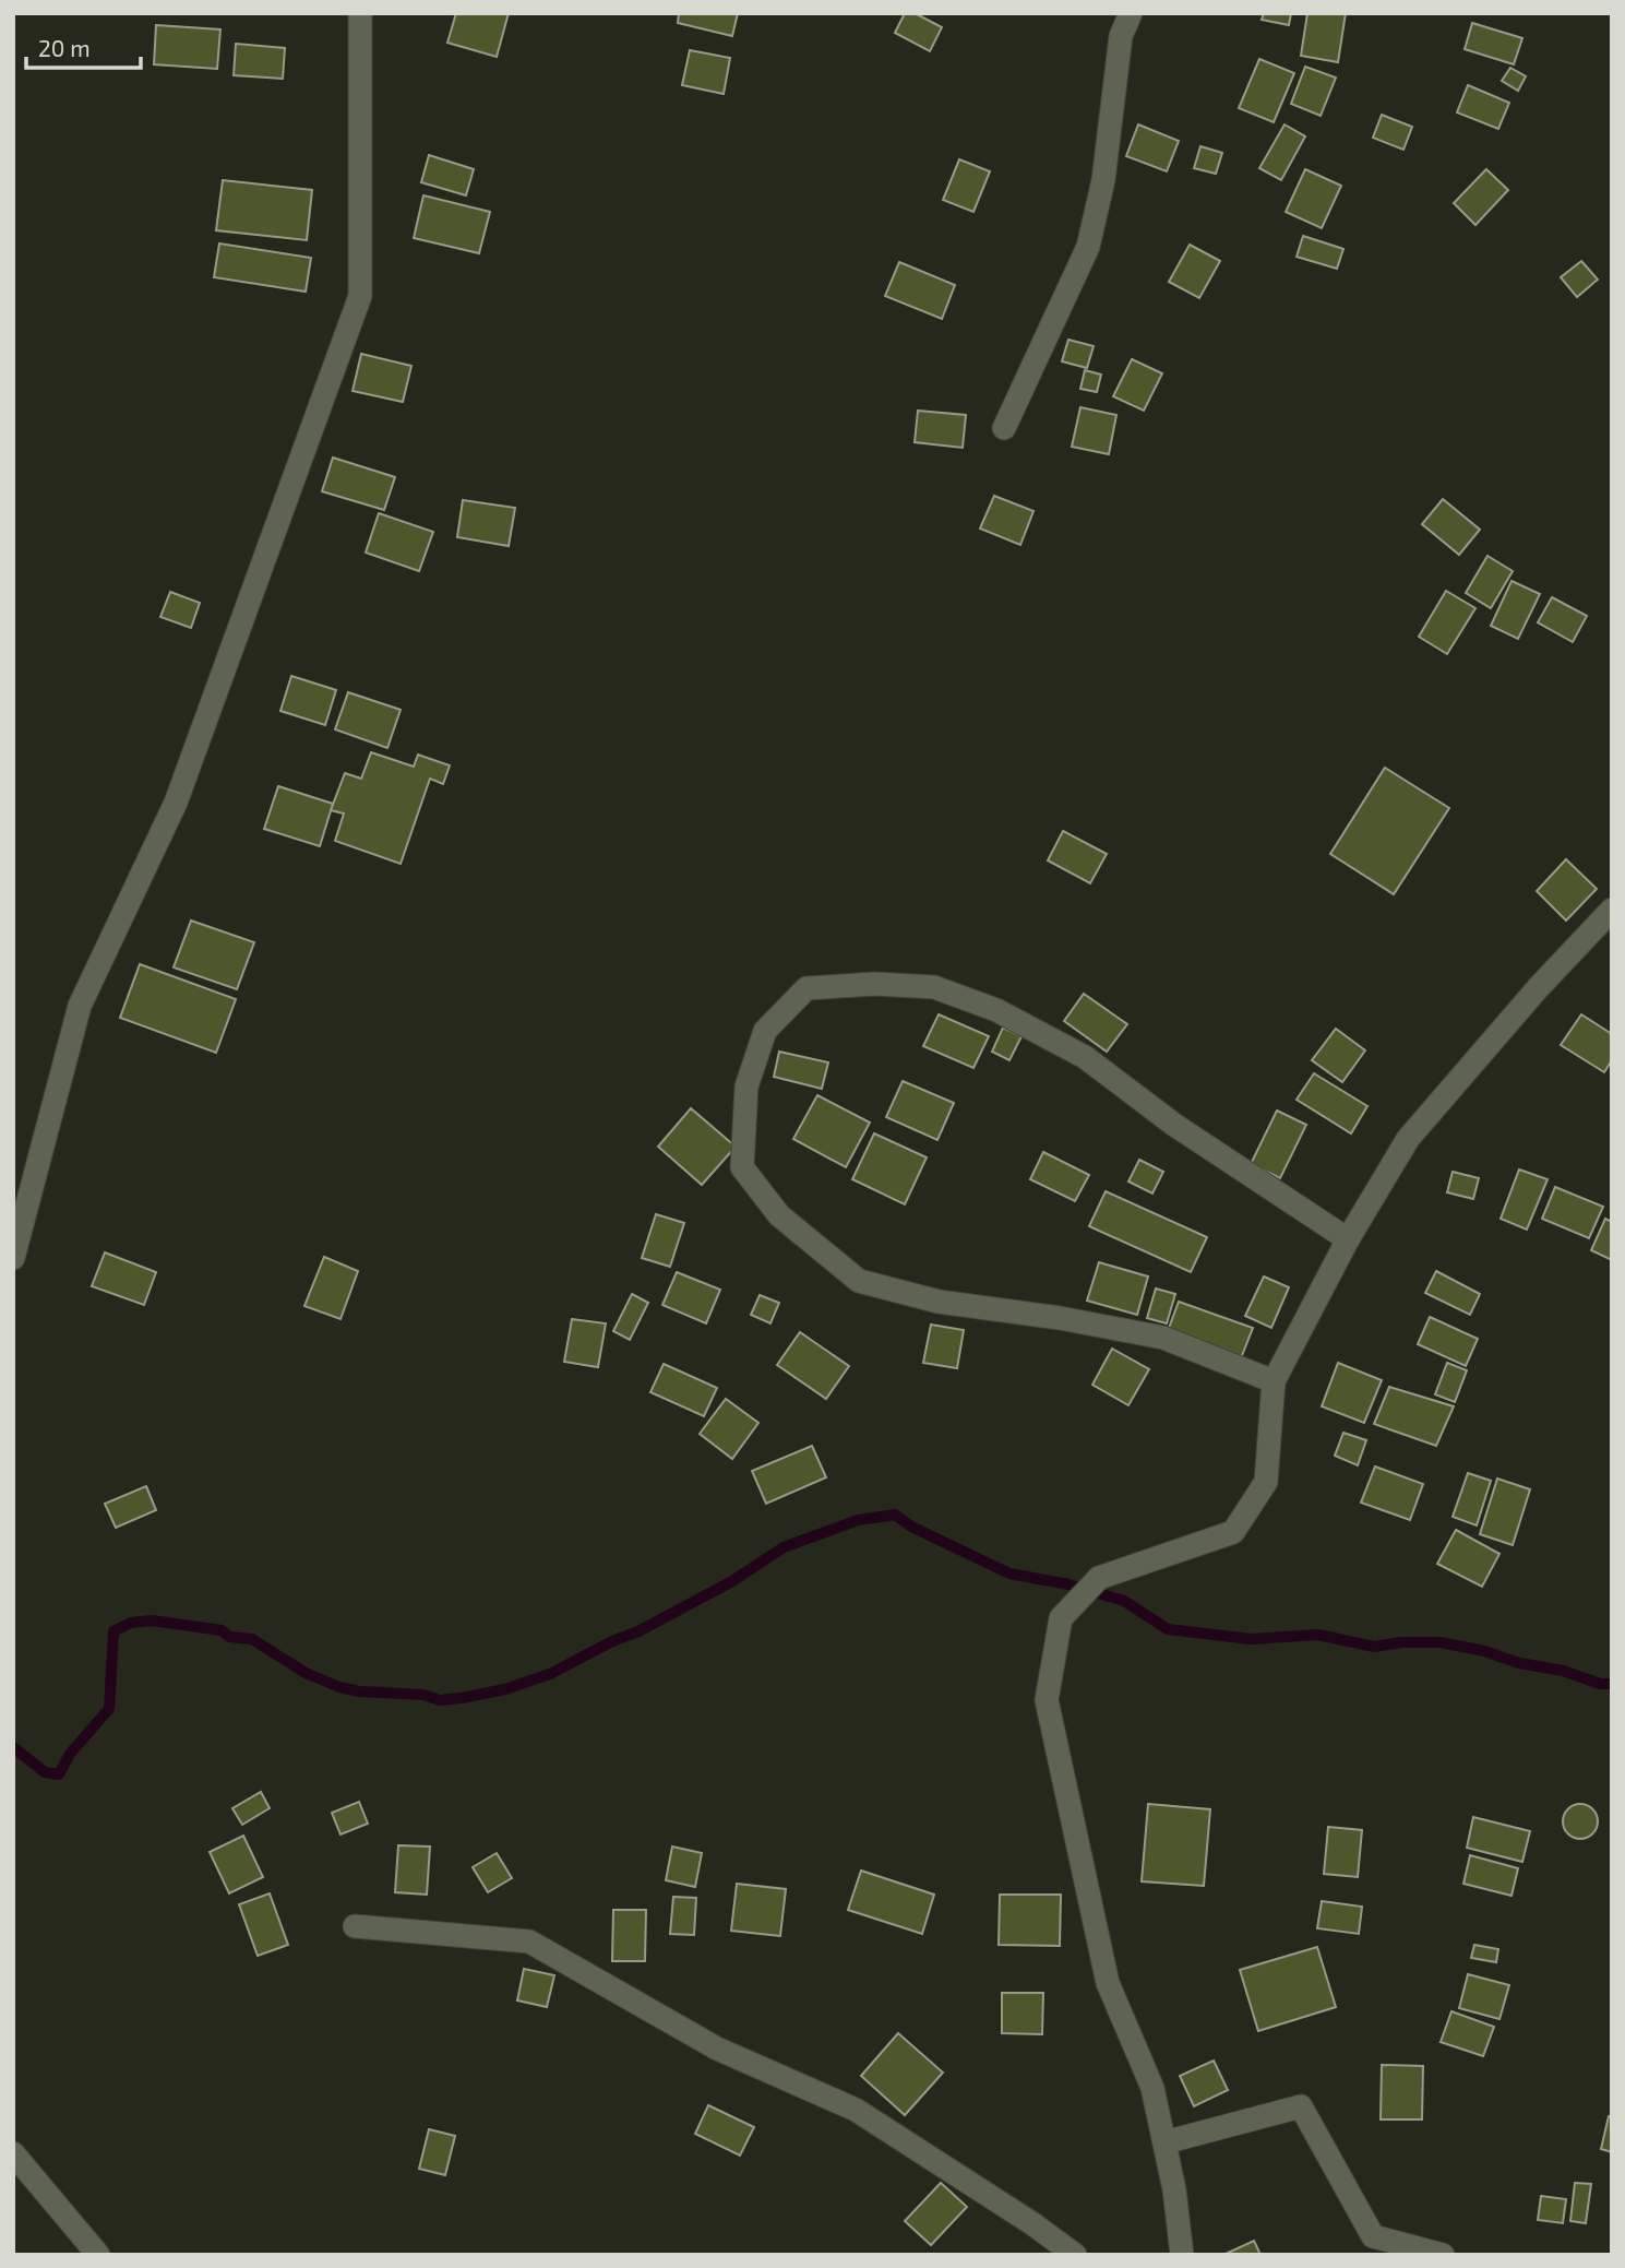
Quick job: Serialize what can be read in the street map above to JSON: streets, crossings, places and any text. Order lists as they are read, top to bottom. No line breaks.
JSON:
{"scale_bar":"20 m"}
